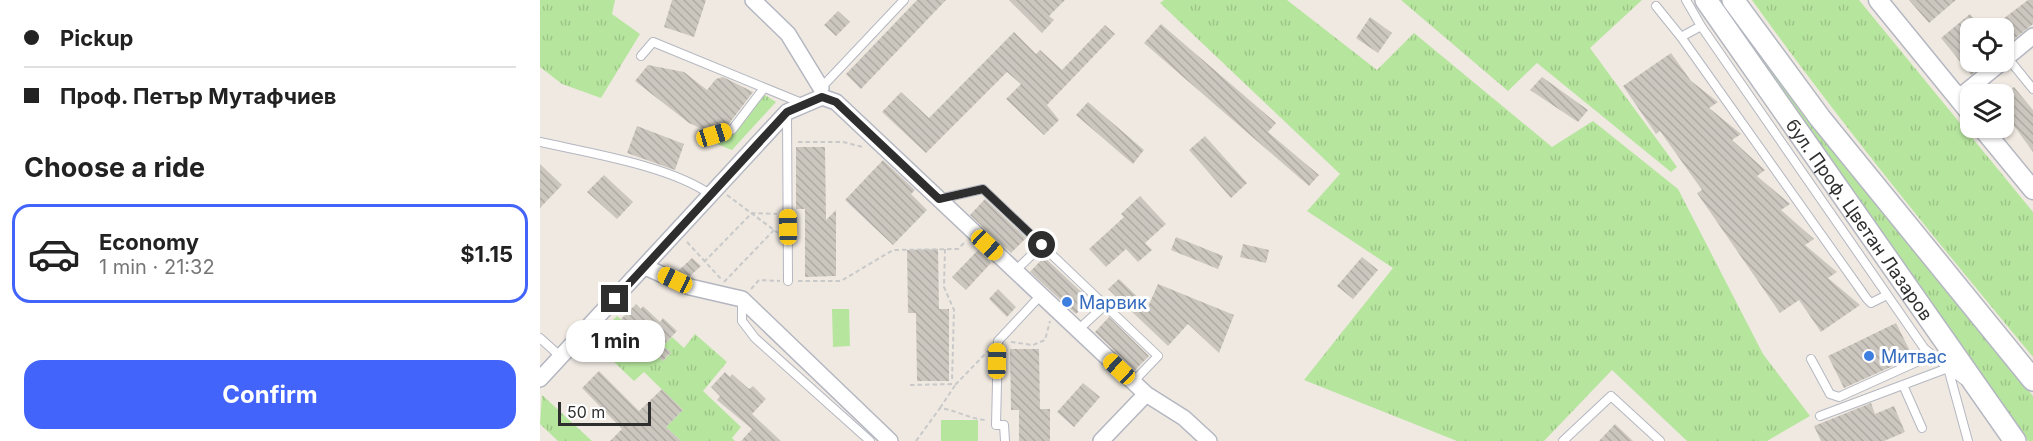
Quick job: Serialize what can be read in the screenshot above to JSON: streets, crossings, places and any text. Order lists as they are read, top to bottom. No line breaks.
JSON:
{"streets":{"main road":["бул. Проф. Цветан Лазаров"]},"places":["Марвик","Митвас"],"scale_bar":"50 m","page":{"banner":["Pickup","Проф. Петър Мутафчиев"],"heading":"Choose a ride","list":[{"name":"Economy","note":"1 min · 21:32","value":"$1.15"}],"bubble":"1 min","buttons":"Confirm","scale":"50 m"}}
